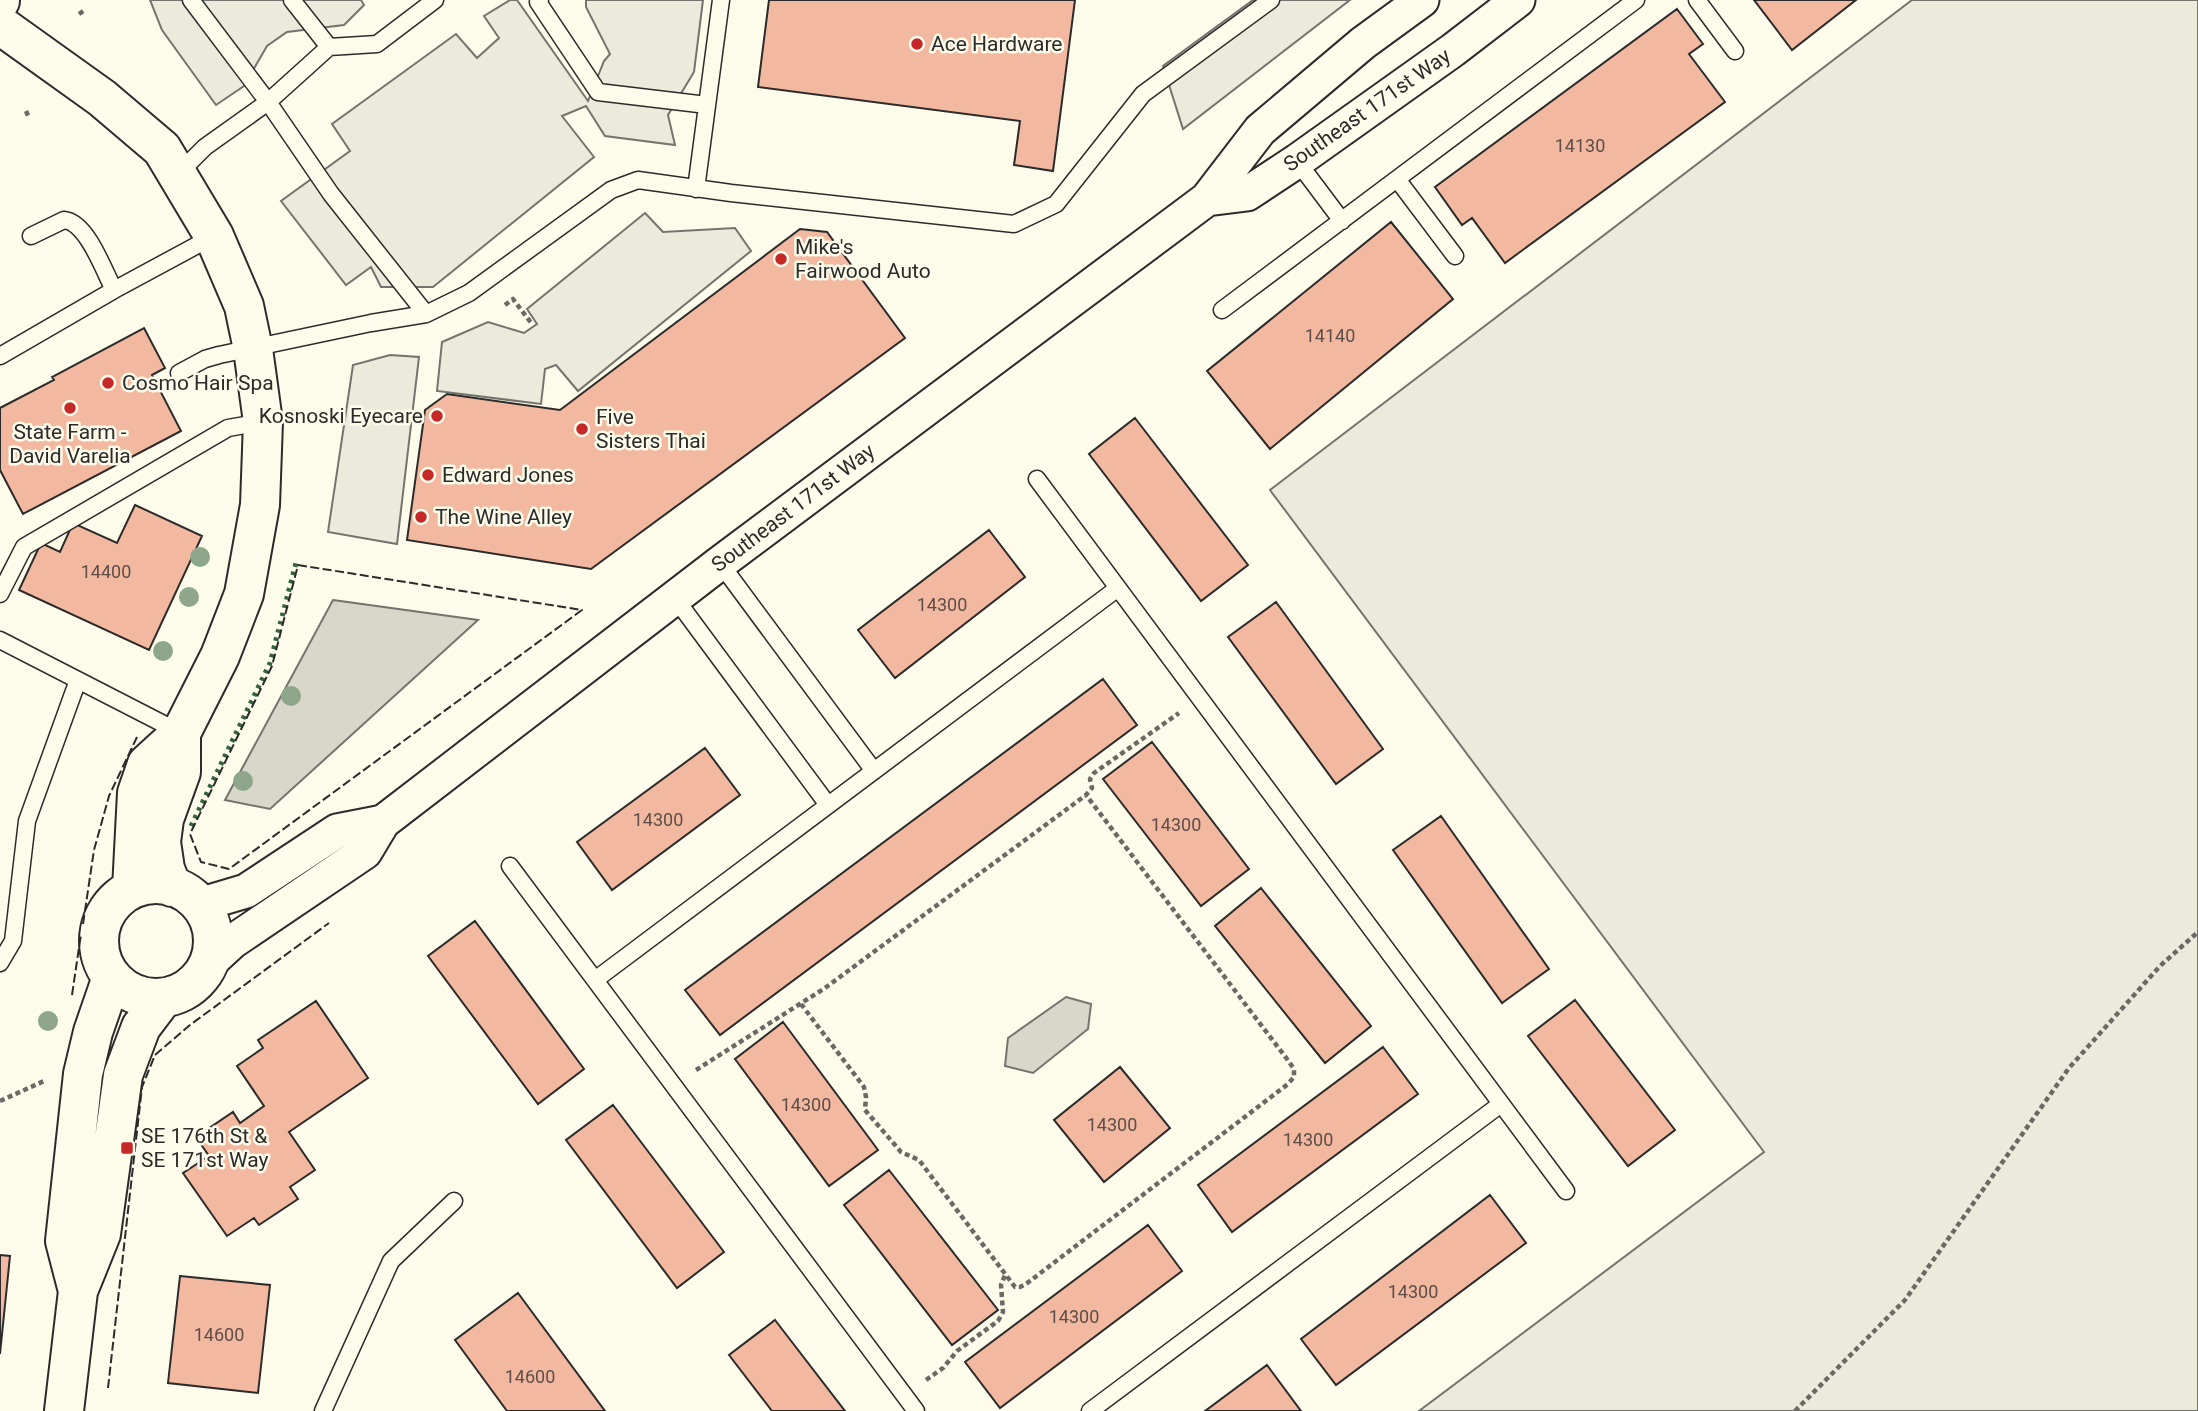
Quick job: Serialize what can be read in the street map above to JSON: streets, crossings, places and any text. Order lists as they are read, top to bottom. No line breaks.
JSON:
{"streets":{"street":["Southeast 171st Way"]},"places":{"other":["Ace Hardware","Mike's Fairwood Auto","Cosmo Hair Spa","State Farm - David Varelia","Kosnoski Eyecare","Five Sisters Thai","Edward Jones","The Wine Alley"],"transit":["SE 176th St & SE 171st Way"]},"house_numbers":["14130","14140","14400","14300","14300","14300","14300","14300","14300","14300","14300","14600","14600"]}
